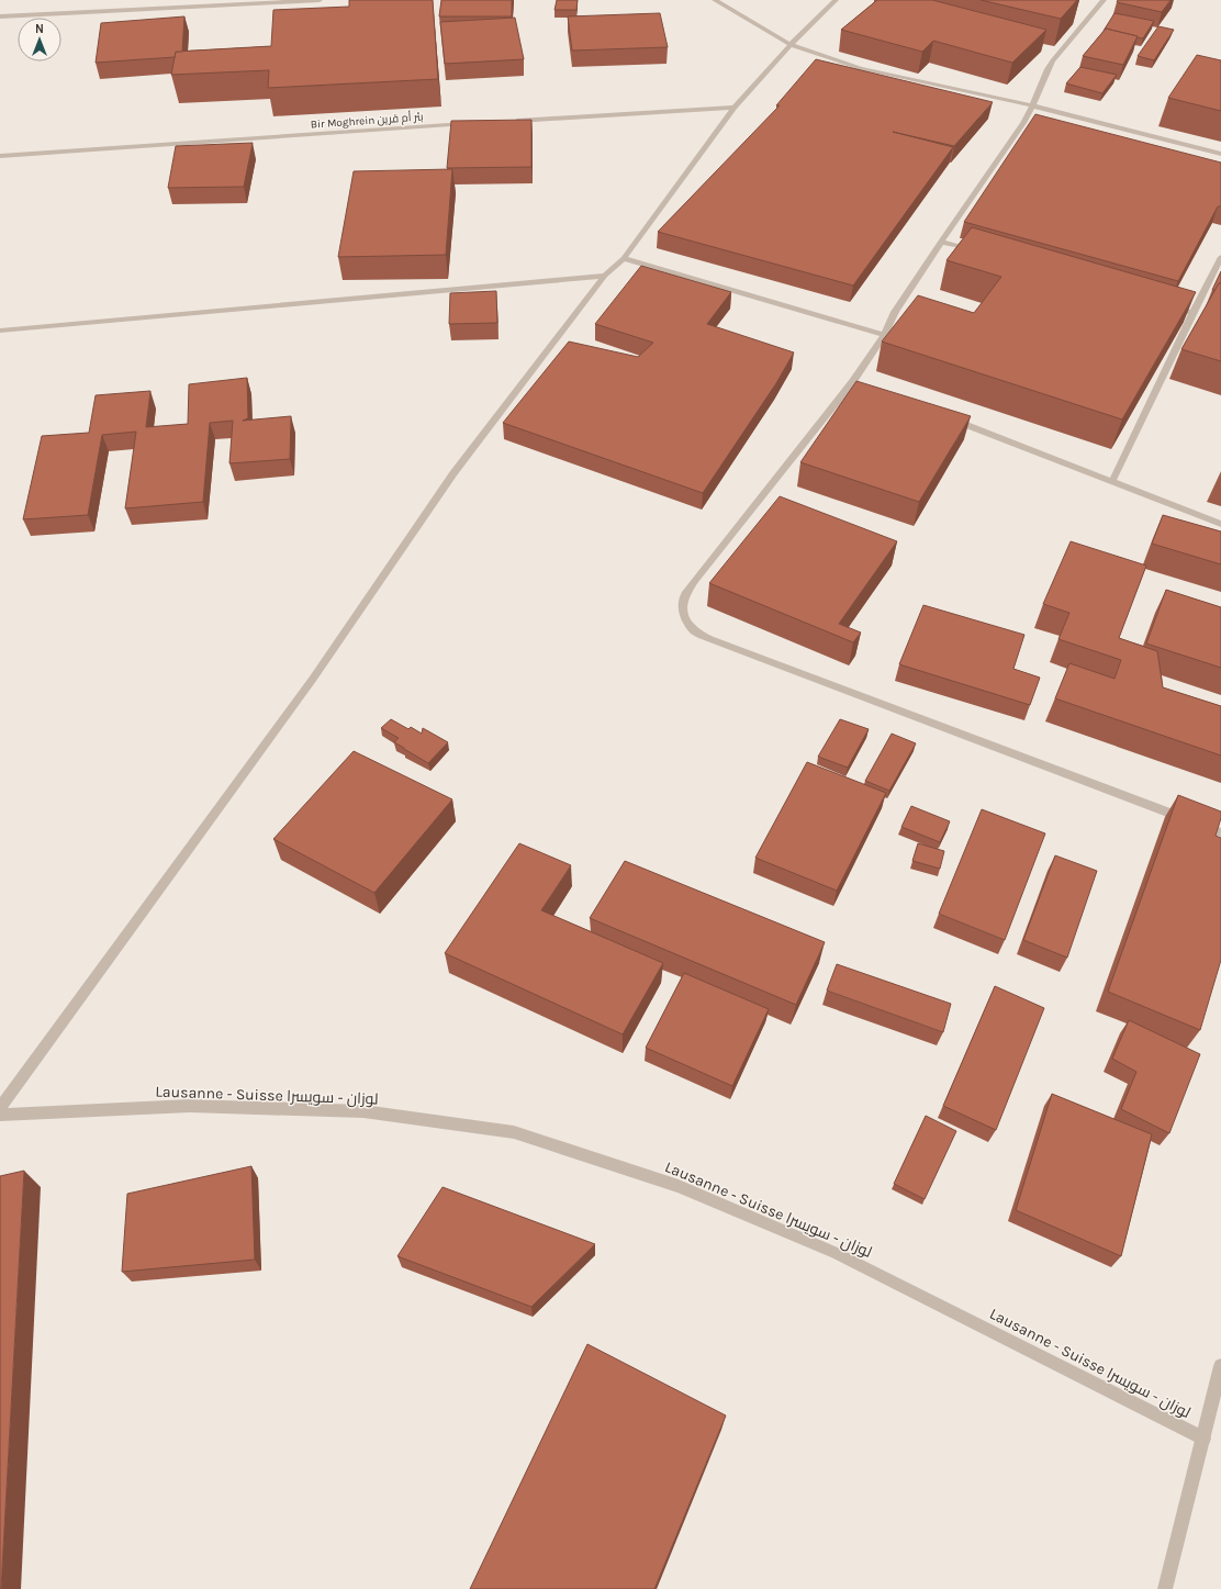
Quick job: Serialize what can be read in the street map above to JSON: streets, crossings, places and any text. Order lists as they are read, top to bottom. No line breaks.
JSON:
{"streets":{"street":["Bir Moghrein بئر أم قرين","Lausanne - Suisse لوزان - سويسرا"]},"north":"top"}
